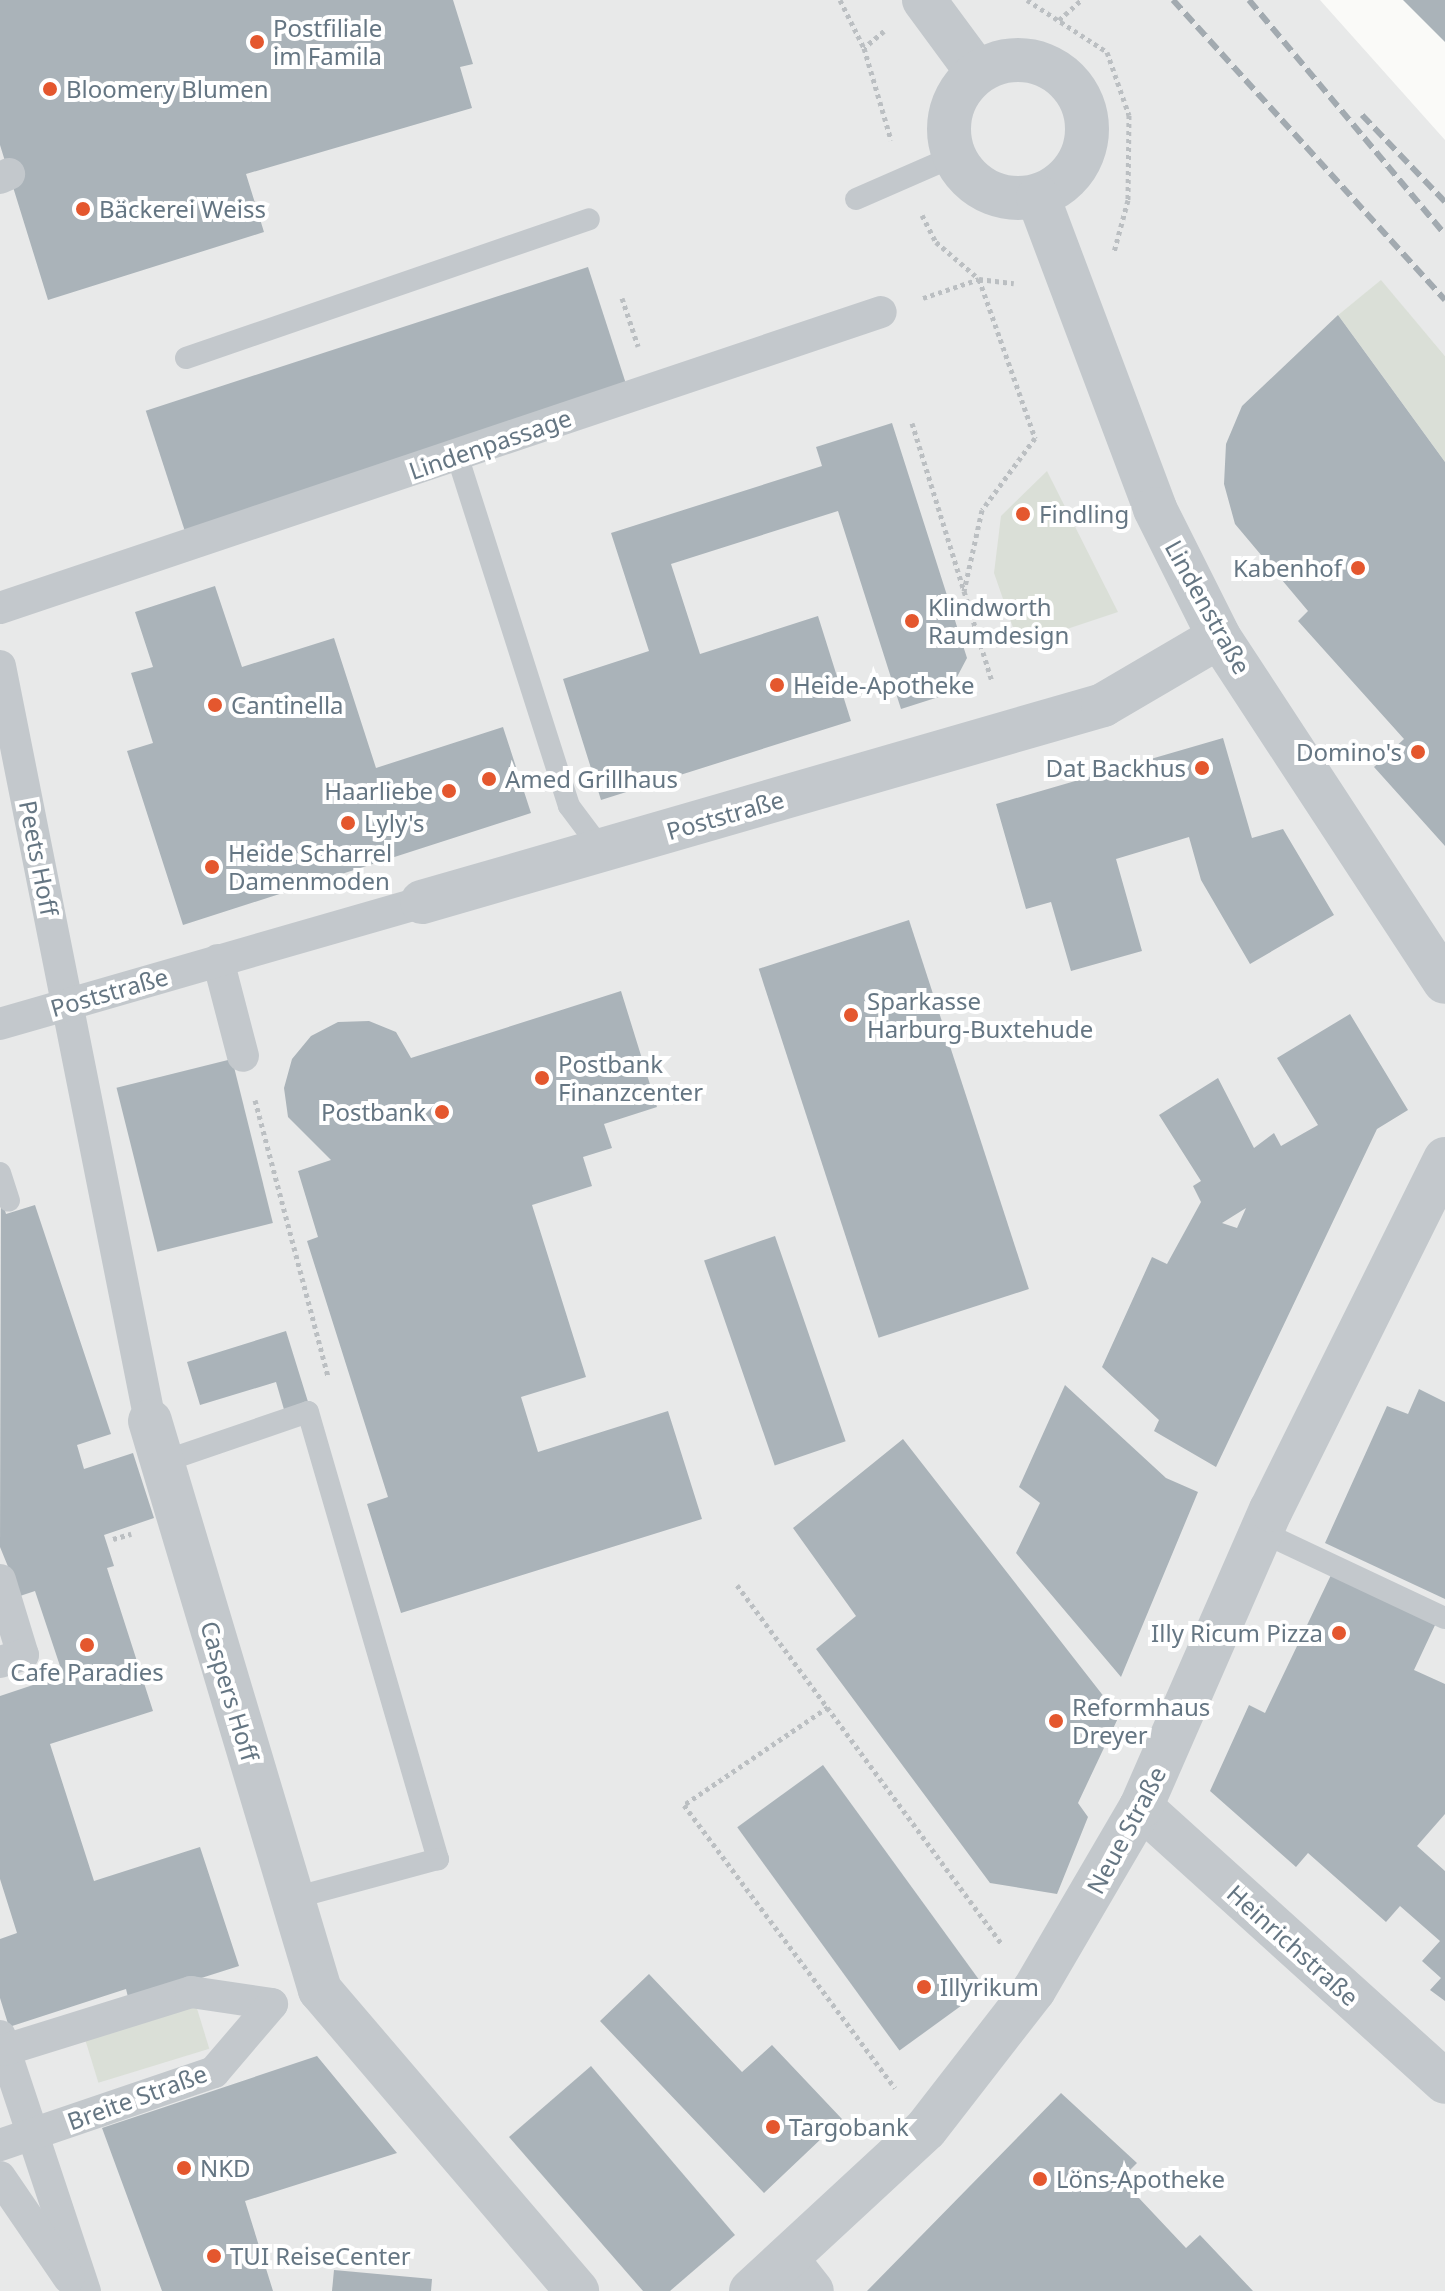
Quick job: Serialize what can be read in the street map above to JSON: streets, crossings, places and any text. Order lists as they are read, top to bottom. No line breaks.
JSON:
{"streets":{"street":["Lindenpassage","Lindenstraße","Poststraße","Peets Hoff","Caspers Hoff","Neue Straße","Heinrichstraße","Breite Straße"]},"crossings":[["Lindenstraße","Poststraße"],["Poststraße","Peets Hoff"],["Poststraße","Caspers Hoff"],["Peets Hoff","Caspers Hoff"],["Neue Straße","Heinrichstraße"]],"places":["Postfiliale im Famila","Bloomery Blumen","Bäckerei Weiss","Findling","Kabenhof","Klindworth Raumdesign","Heide-Apotheke","Cantinella","Domino's","Dat Backhus","Amed Grillhaus","Haarliebe","Lyly's","Heide Scharrel Damenmoden","Sparkasse Harburg-Buxtehude","Postbank Finanzcenter","Postbank","Illy Ricum Pizza","Cafe Paradies","Reformhaus Dreyer","Illyrikum","Targobank","NKD","Löns-Apotheke","TUI ReiseCenter"]}
